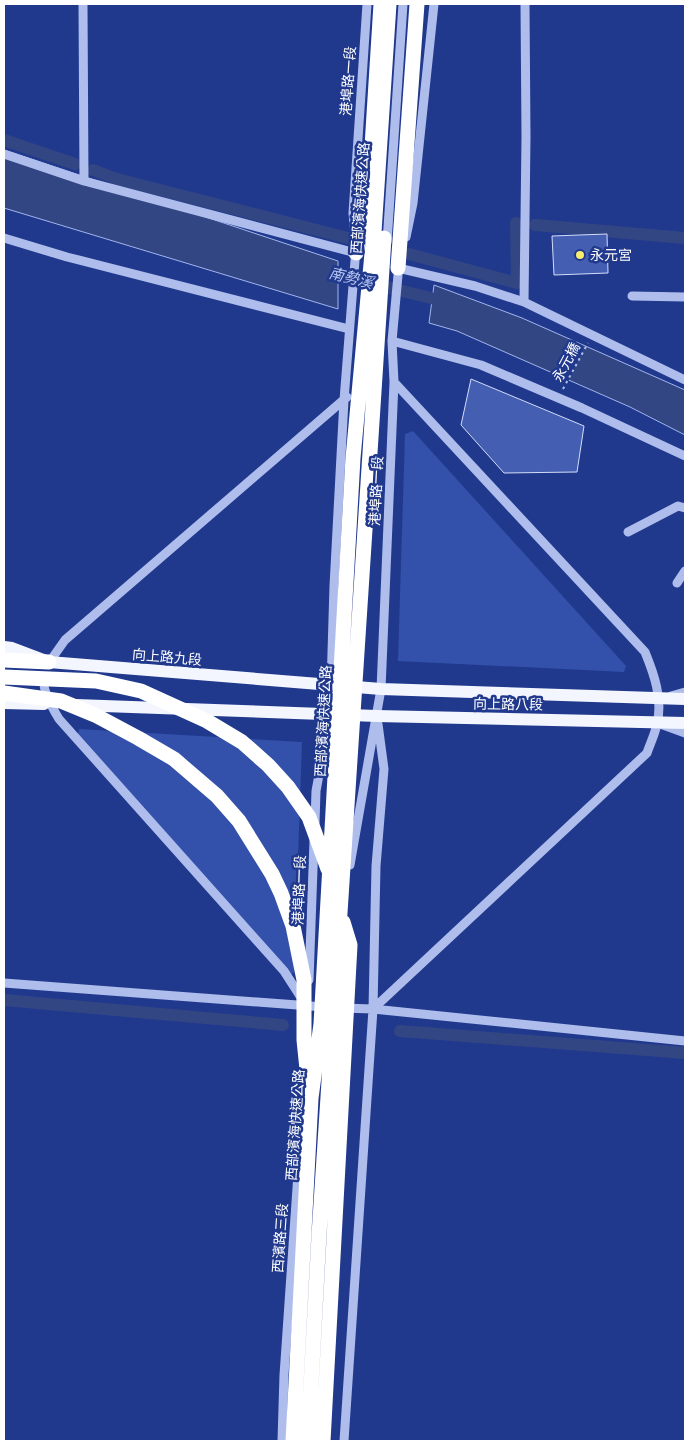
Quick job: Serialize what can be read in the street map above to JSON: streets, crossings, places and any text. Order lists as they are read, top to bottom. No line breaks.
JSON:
{"streets":{"highway":["西部濱海快速公路"],"main road":["向上路九段","向上路八段"],"street":["港埠路一段","西濱路三段"],"path":["永元橋"]},"crossings":[["港埠路一段","西部濱海快速公路"],["港埠路一段","向上路九段"],["港埠路一段","向上路八段"],["港埠路一段","西濱路三段"],["向上路九段","向上路八段"]],"water":["南勢溪"],"places":["永元宮"]}
